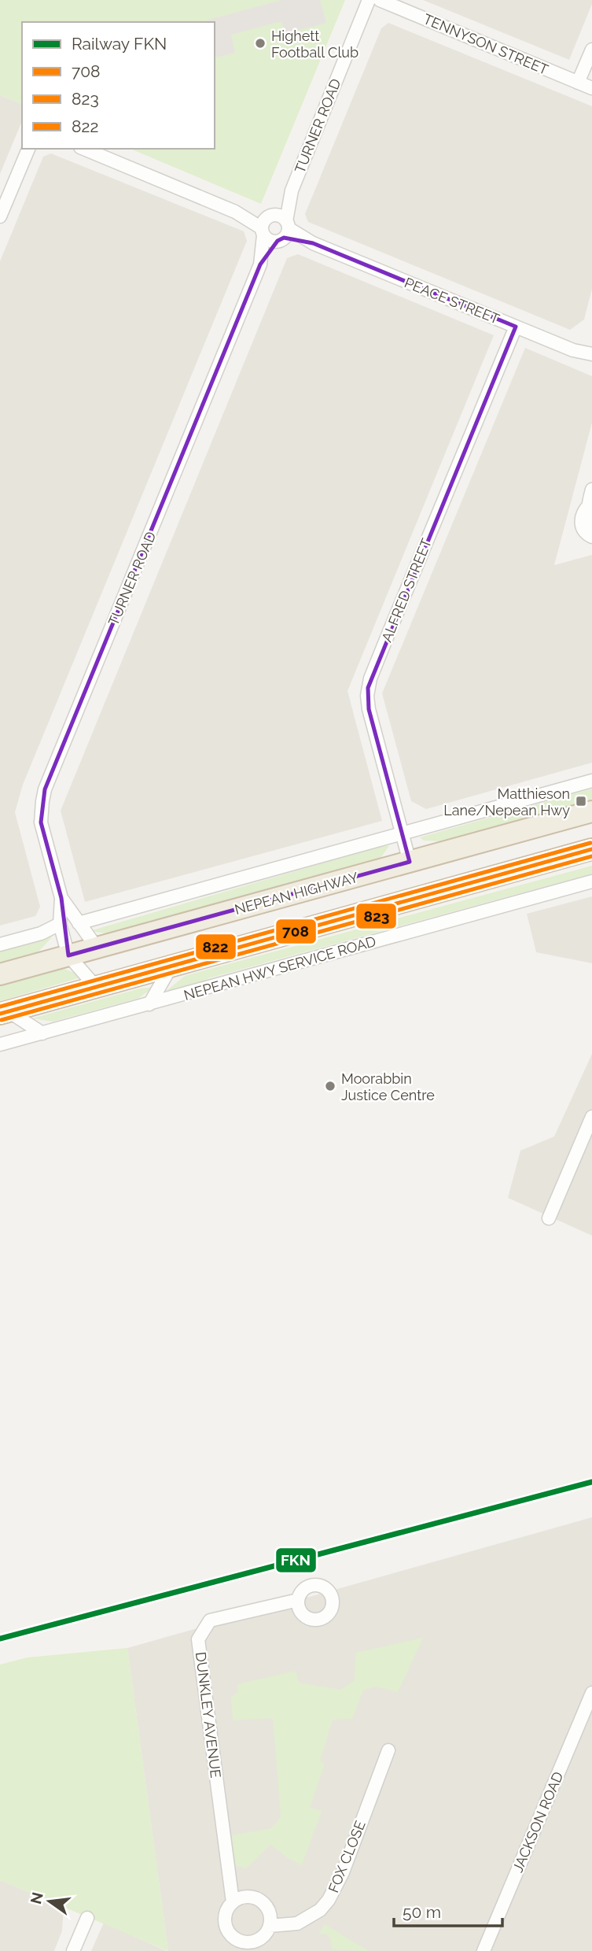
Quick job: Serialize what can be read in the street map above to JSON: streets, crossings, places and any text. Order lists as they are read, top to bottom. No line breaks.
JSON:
{"streets":{"highway":["NEPEAN HIGHWAY"],"street":["TENNYSON STREET","TURNER ROAD","PEACE STREET","ALFRED STREET","NEPEAN HWY SERVICE ROAD","DUNKLEY AVENUE","JACKSON ROAD","FOX CLOSE"]},"crossings":[["TURNER ROAD","PEACE STREET"],["TURNER ROAD","NEPEAN HIGHWAY"],["PEACE STREET","ALFRED STREET"],["ALFRED STREET","NEPEAN HIGHWAY"],["DUNKLEY AVENUE","FOX CLOSE"]],"places":{"other":["Highett Football Club","Moorabbin Justice Centre"],"transit":["Matthieson Lane/Nepean Hwy"]},"lines":["transit line 822","transit line 708","transit line 823","rail line FKN"],"legend":["Railway FKN","708","823","822"],"scale_bar":"50 m","north":"left"}
